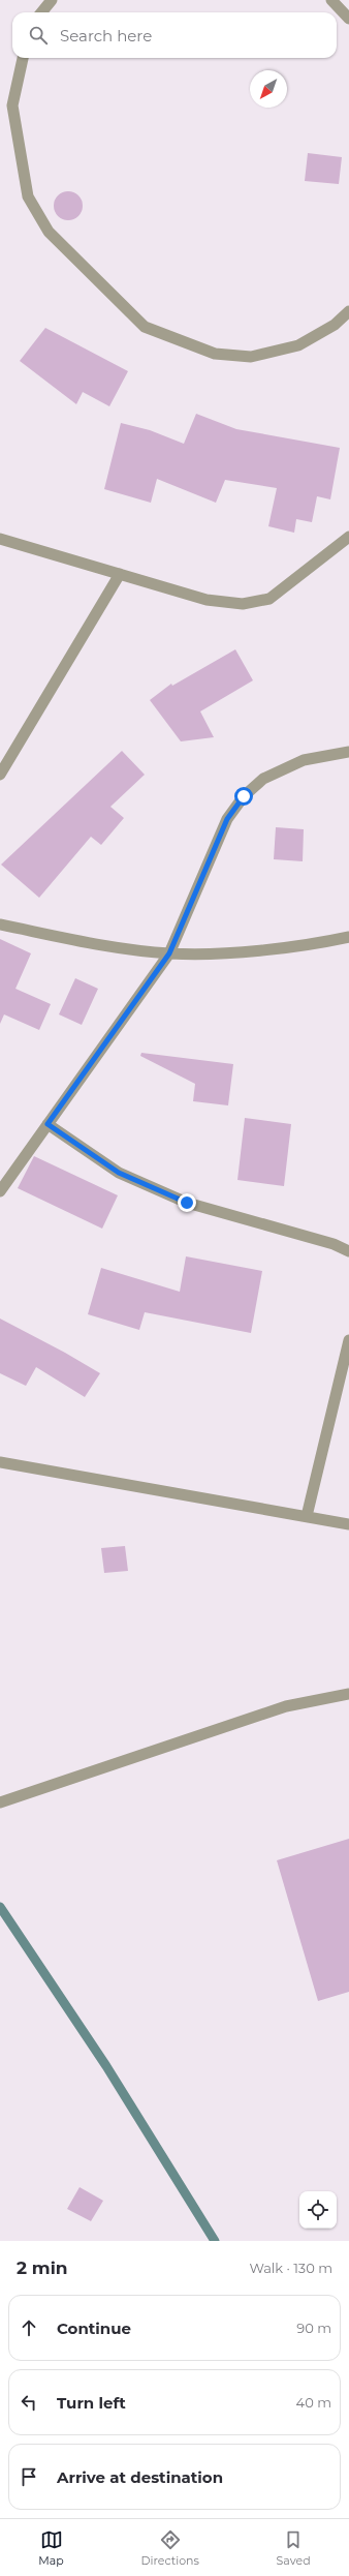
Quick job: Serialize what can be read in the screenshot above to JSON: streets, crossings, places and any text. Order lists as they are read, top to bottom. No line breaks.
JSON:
{"north":"bottom left","page":{"search":"Search here","heading":["2 min","Walk · 130 m"],"list":[["Continue","90 m"],["Turn left","40 m"],"Arrive at destination"],"nav":["Map","Directions","Saved"]}}
